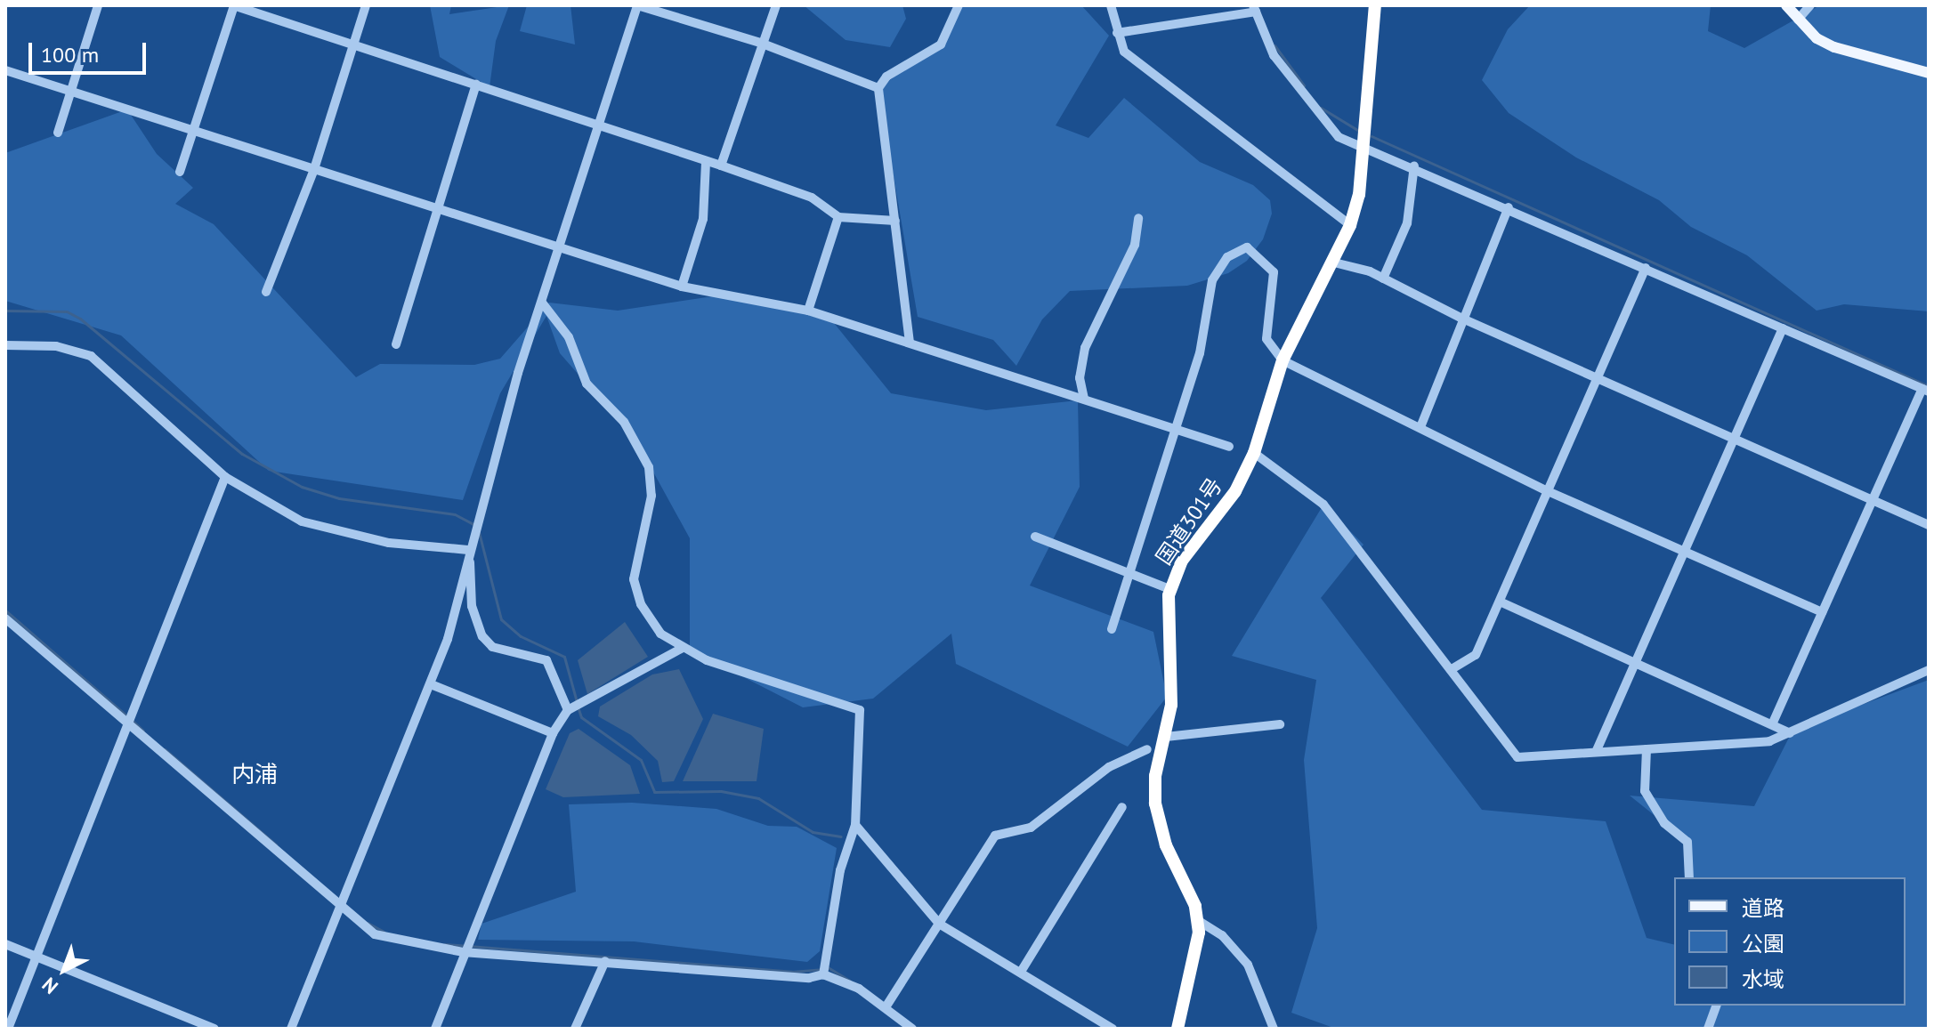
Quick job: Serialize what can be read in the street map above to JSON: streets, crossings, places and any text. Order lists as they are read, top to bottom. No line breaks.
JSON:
{"streets":{"highway":["国道301号"]},"districts":["内浦"],"legend":["道路","公園","水域"],"scale_bar":"100 m","north":"bottom left"}
